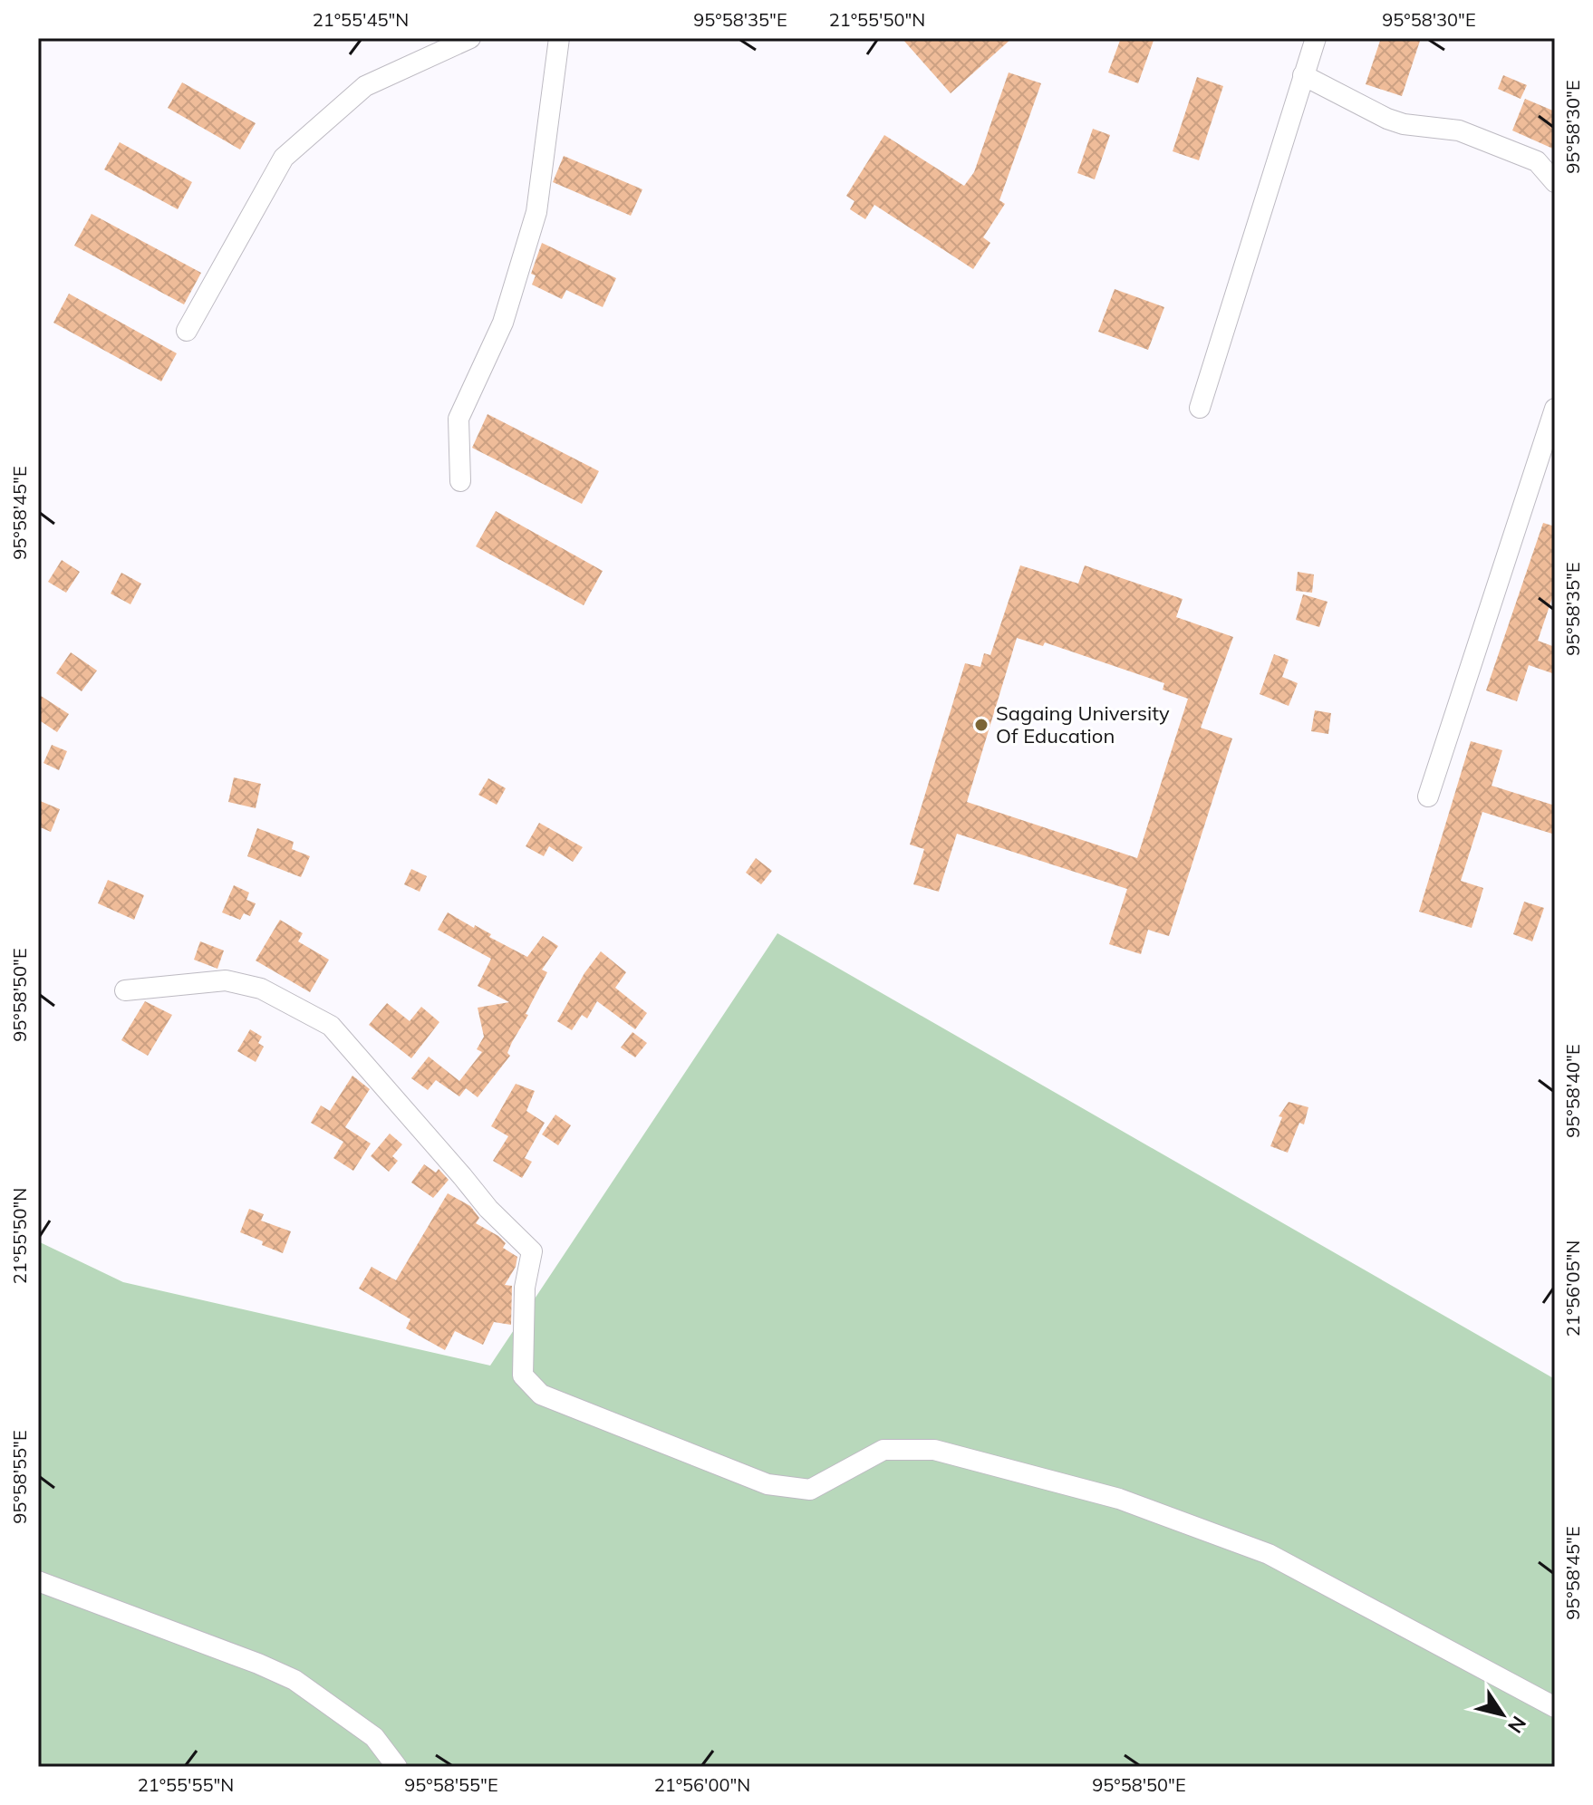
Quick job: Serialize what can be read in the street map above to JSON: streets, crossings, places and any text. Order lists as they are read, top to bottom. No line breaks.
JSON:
{"places":["Sagaing University Of Education"],"north":"bottom right","coordinates":["21°55'45\"N","95°58'35\"E","21°55'50\"N","95°58'30\"E","95°58'45\"E","95°58'50\"E","95°58'40\"E","21°56'05\"N","95°58'55\"E","21°55'55\"N","21°56'00\"N"]}
